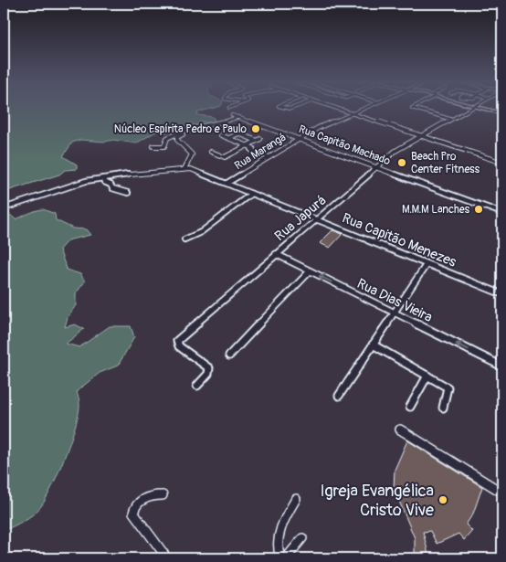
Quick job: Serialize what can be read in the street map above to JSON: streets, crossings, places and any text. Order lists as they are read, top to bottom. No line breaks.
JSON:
{"streets":{"street":["Rua Capitão Machado","Rua Marangá","Rua Japurá","Rua Capitão Menezes","Rua Dias Vieira"]},"crossings":[["Rua Capitão Machado","Rua Marangá"],["Rua Capitão Machado","Rua Japurá"],["Rua Marangá","Rua Capitão Menezes"],["Rua Japurá","Rua Capitão Menezes"],["Rua Japurá","Rua Dias Vieira"]],"one_way":["Rua Dias Vieira"],"places":["Núcleo Espírita Pedro e Paulo","Beach Pro Center Fitness","M.M.M Lanches","Igreja Evangélica Cristo Vive"]}
